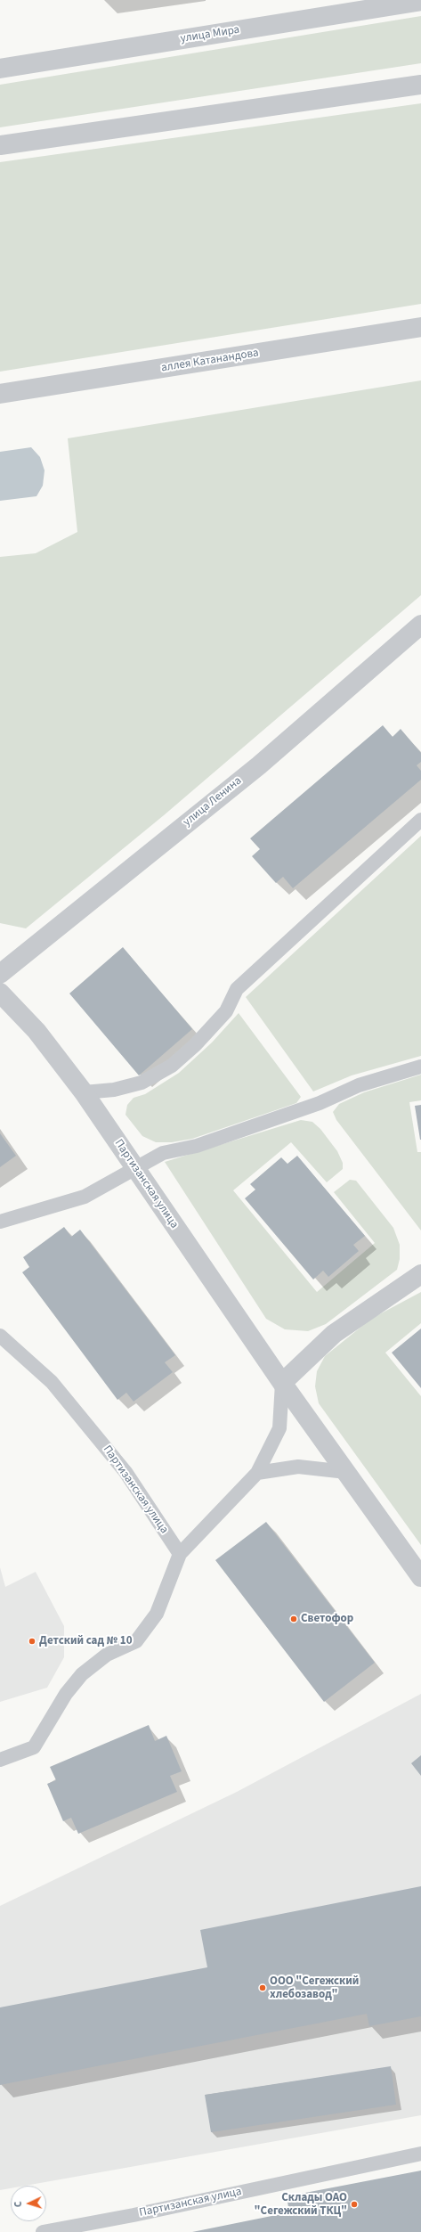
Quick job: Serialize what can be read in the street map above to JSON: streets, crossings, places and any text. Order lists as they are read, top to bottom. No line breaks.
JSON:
{"streets":{"street":["улица Мира","аллея Катанандова","улица Ленина","Партизанская улица"]},"places":["Светофор","Детский сад № 10","ООО \"Сегежский хлебозавод\"","Склады ОАО \"Сегежский ТКЦ\""],"north":"left"}
